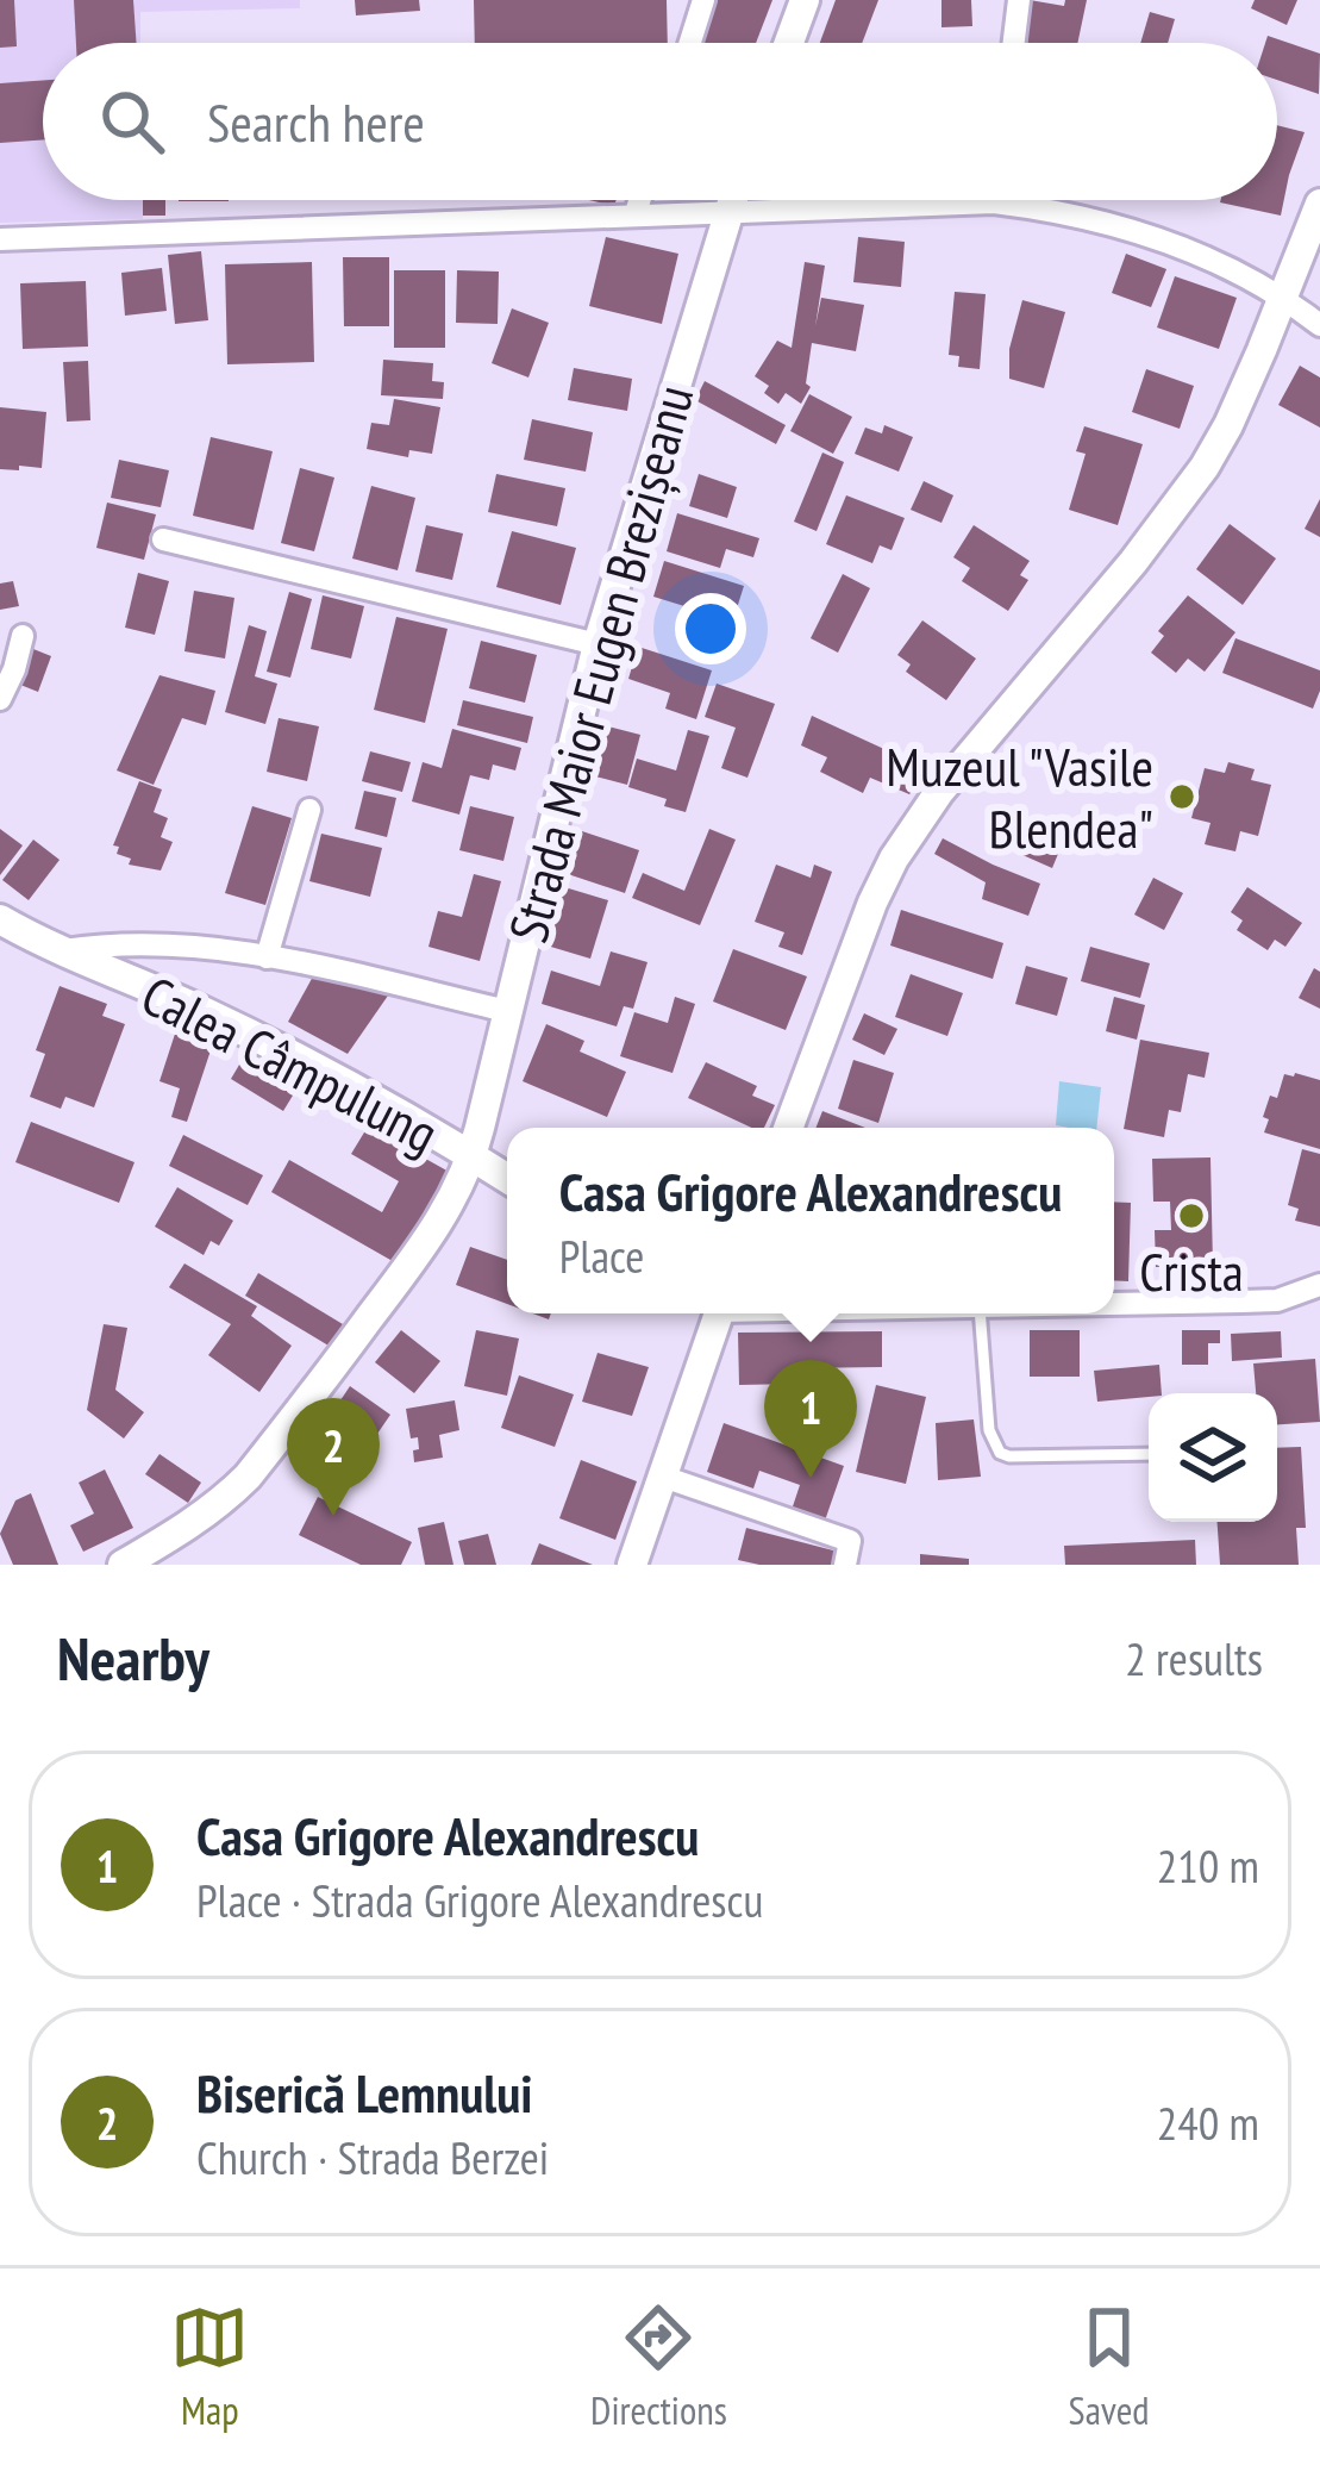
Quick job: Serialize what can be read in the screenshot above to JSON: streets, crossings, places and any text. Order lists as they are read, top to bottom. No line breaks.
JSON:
{"streets":{"street":["Strada Maior Eugen Brezișeanu","Calea Câmpulung"]},"crossings":[["Strada Maior Eugen Brezișeanu","Calea Câmpulung"]],"places":["Muzeul \"Vasile Blendea\"","Crista"],"page":{"search":"Search here","popup":["Casa Grigore Alexandrescu","Place"],"pins":["1","2"],"heading":["Nearby","2 results"],"list":[{"mark":"1","name":"Casa Grigore Alexandrescu","note":"Place · Strada Grigore Alexandrescu","value":"210 m"},{"mark":"2","name":"Biserică Lemnului","note":"Church · Strada Berzei","value":"240 m"}],"nav":["Map","Directions","Saved"]}}
